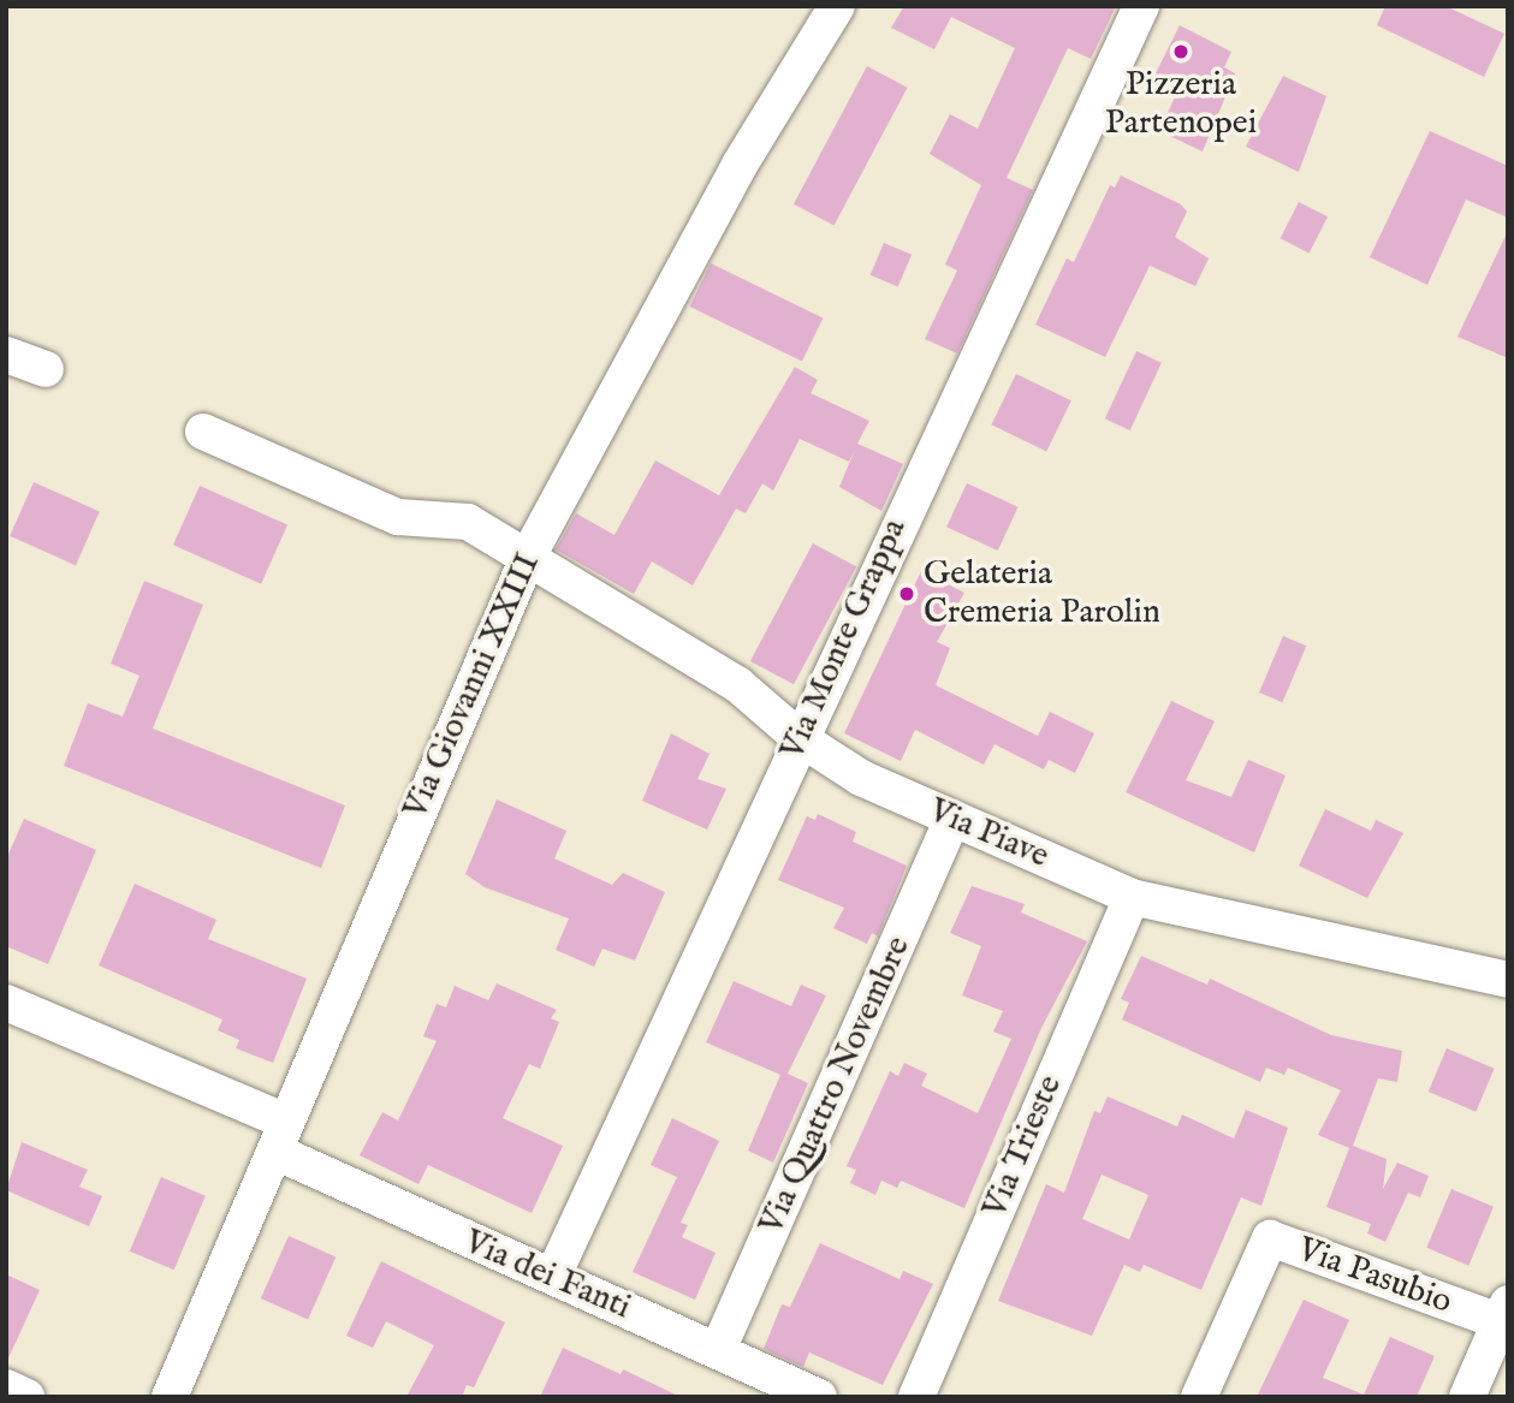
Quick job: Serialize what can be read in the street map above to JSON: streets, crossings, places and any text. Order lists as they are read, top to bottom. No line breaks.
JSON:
{"streets":{"street":["Via Monte Grappa","Via Giovanni XXIII","Via Piave","Via Quattro Novembre","Via Trieste","Via dei Fanti","Via Pasubio"]},"crossings":[["Via Monte Grappa","Via Piave"],["Via Monte Grappa","Via dei Fanti"],["Via Giovanni XXIII","Via Piave"],["Via Giovanni XXIII","Via dei Fanti"],["Via Piave","Via Quattro Novembre"],["Via Piave","Via Trieste"],["Via Quattro Novembre","Via dei Fanti"]],"places":["Pizzeria Partenopei","Gelateria Cremeria Parolin"]}
